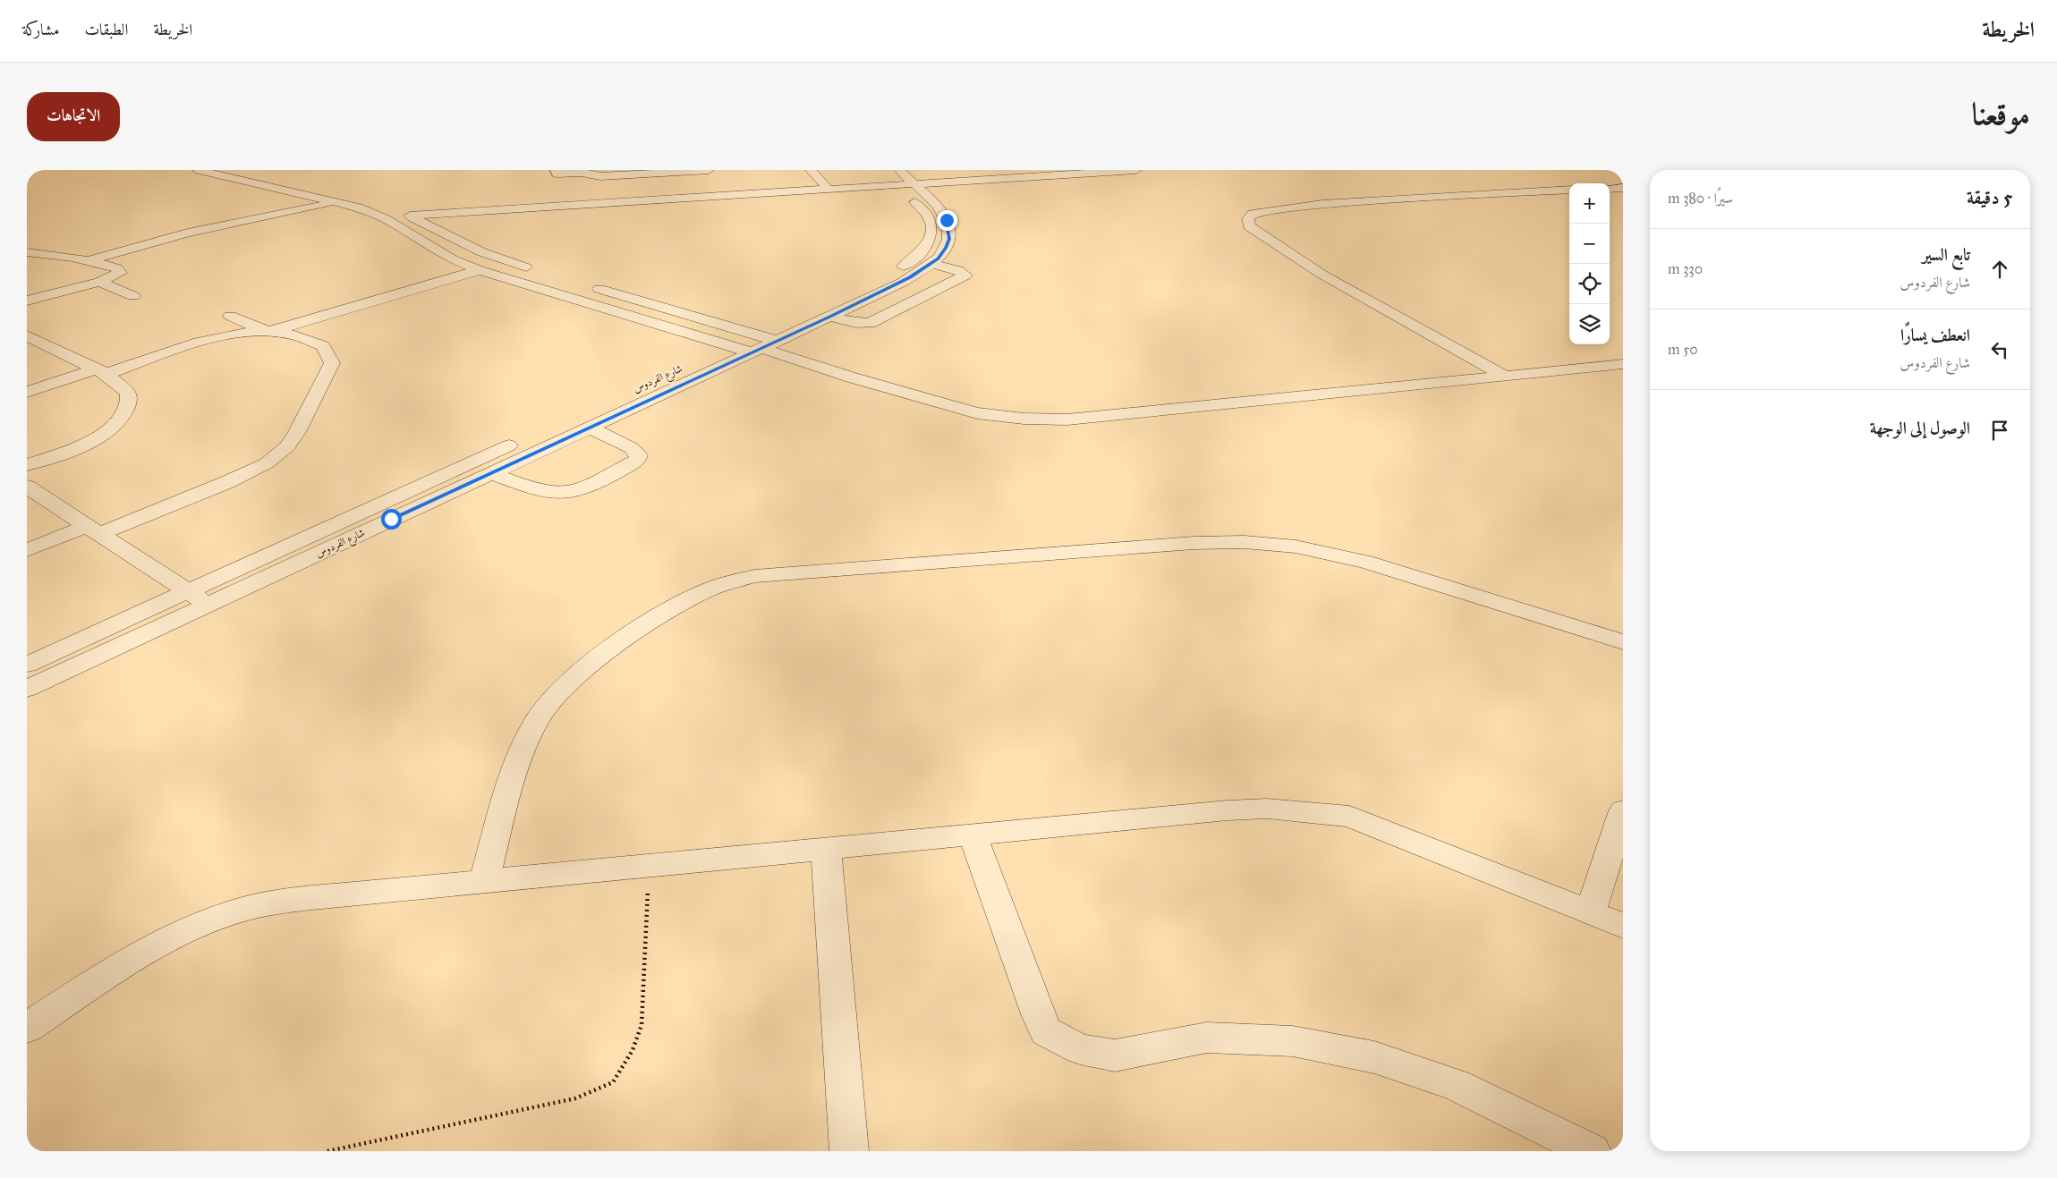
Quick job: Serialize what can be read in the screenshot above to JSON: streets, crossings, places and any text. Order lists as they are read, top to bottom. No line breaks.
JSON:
{"streets":{"street":["شارع الفردوس"]},"page":{"header":"الخريطة","nav":["الخريطة","الطبقات","مشاركة"],"title":"موقعنا","buttons":"الاتجاهات","heading":["5 دقيقة","سيرًا · 380 m"],"map_buttons":["+","−"],"list":[["تابع السير","شارع الفردوس","330 m"],["انعطف يسارًا","شارع الفردوس","50 m"],"الوصول إلى الوجهة"]}}
